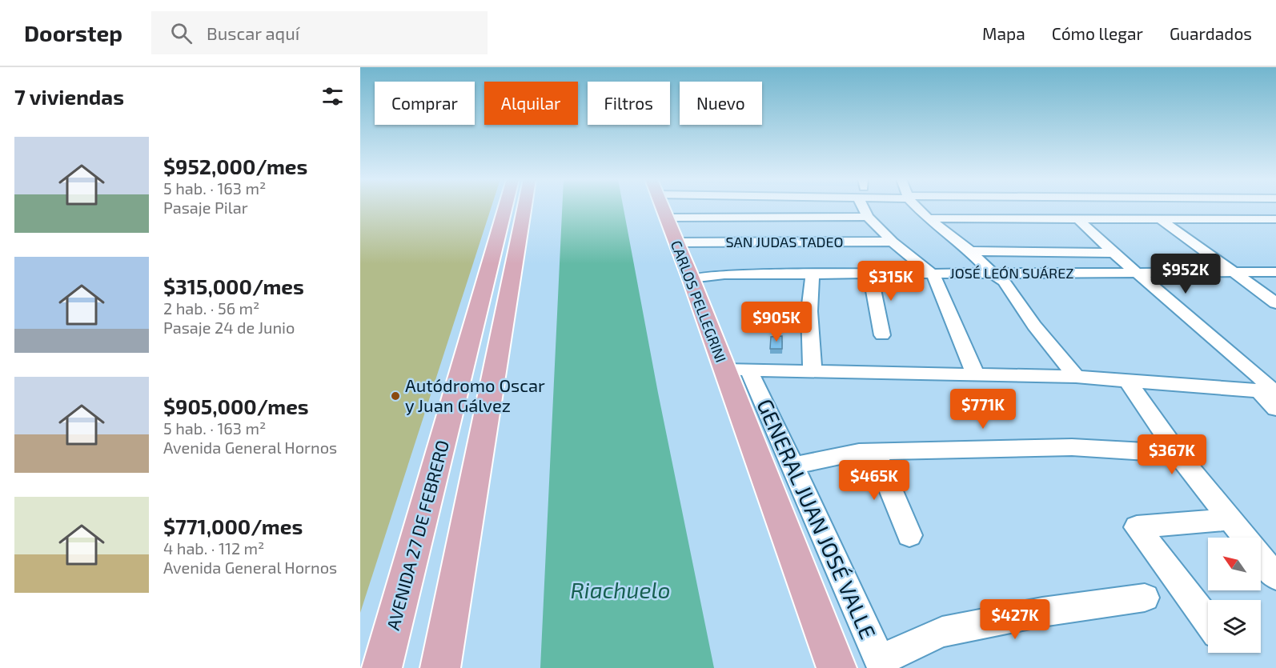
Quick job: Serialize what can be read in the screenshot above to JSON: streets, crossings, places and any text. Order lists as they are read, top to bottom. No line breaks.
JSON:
{"streets":{"main road":["CARLOS PELLEGRINI","GENERAL JUAN JOSÉ VALLE","AVENIDA 27 DE FEBRERO"],"street":["SAN JUDAS TADEO","JOSÉ LEÓN SUÁREZ"]},"crossings":[["SAN JUDAS TADEO","CARLOS PELLEGRINI"],["JOSÉ LEÓN SUÁREZ","CARLOS PELLEGRINI"],["CARLOS PELLEGRINI","GENERAL JUAN JOSÉ VALLE"]],"water":["Riachuelo"],"places":["Autódromo Oscar y Juan Gálvez"],"north":"top left","page":{"header":"Doorstep","search":"Buscar aquí","nav":["Mapa","Cómo llegar","Guardados"],"heading":"7 viviendas","chip":["Comprar","Alquilar","Filtros","Nuevo"],"list":[{"name":"$952,000/mes","note":"5 hab. · 163 m² · Pasaje Pilar"},{"name":"$315,000/mes","note":"2 hab. · 56 m² · Pasaje 24 de Junio"},{"name":"$905,000/mes","note":"5 hab. · 163 m² · Avenida General Hornos"},{"name":"$771,000/mes","note":"4 hab. · 112 m² · Avenida General Hornos"}],"price":["$952K","$315K","$905K","$771K","$367K","$465K","$427K"]}}
